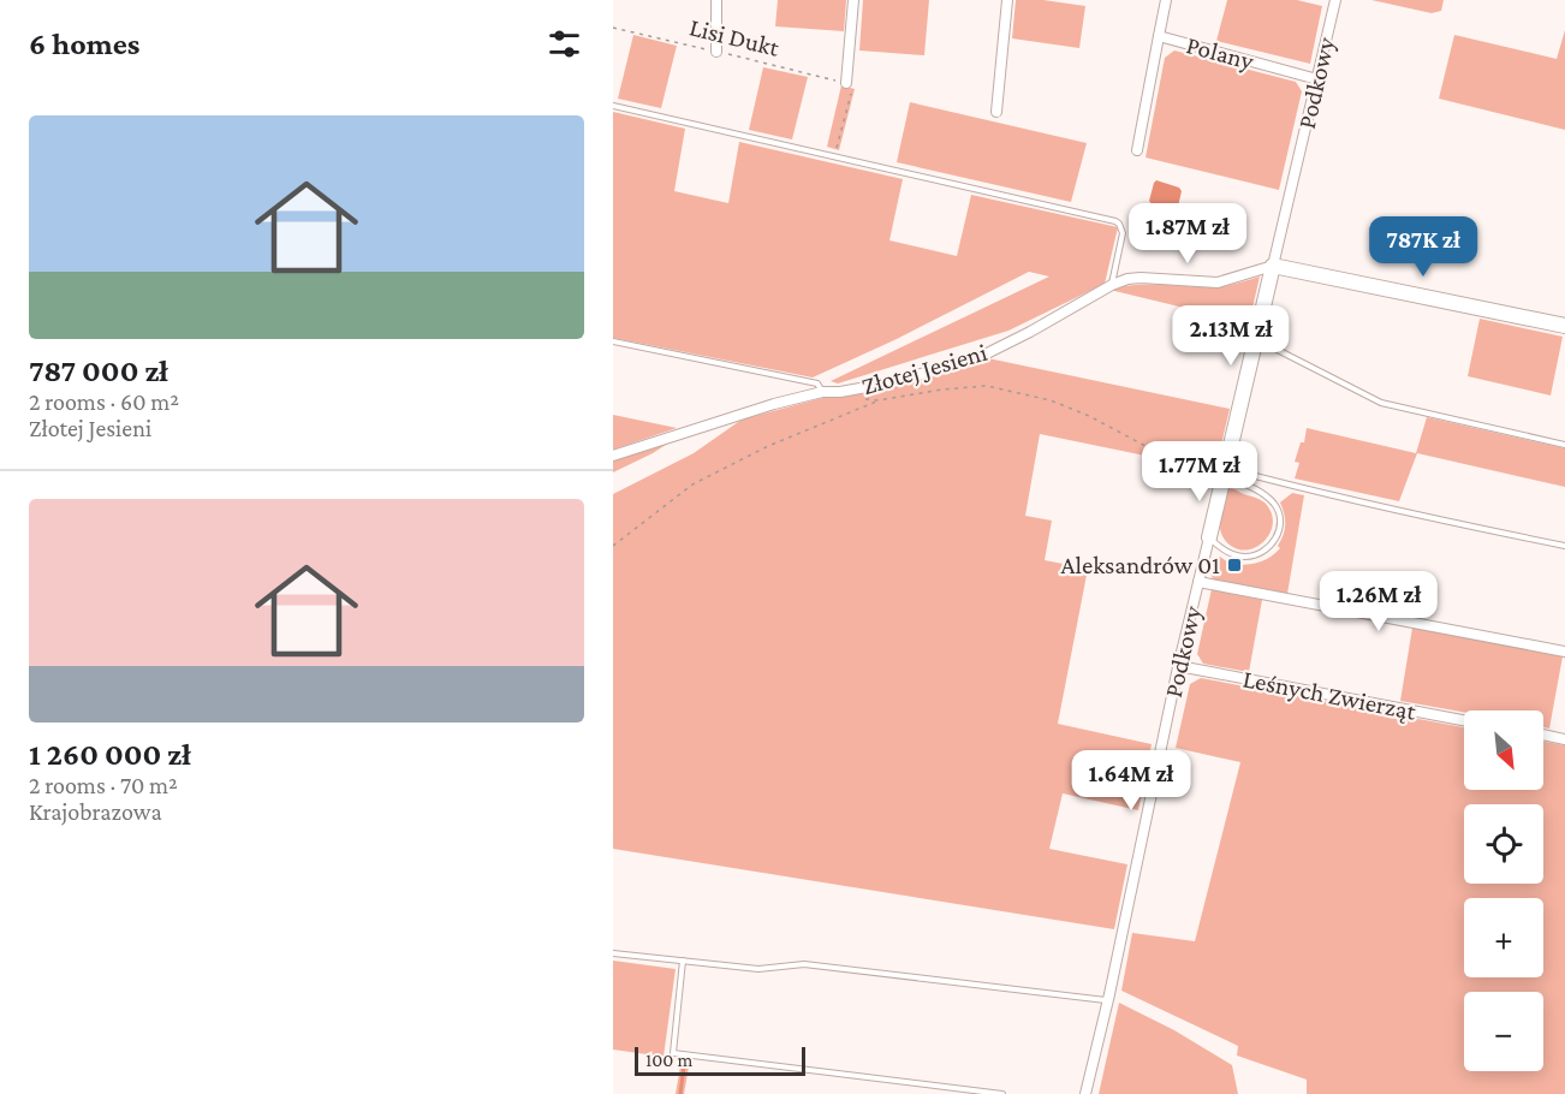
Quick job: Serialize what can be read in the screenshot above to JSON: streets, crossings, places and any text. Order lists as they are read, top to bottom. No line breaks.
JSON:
{"streets":{"street":["Polany","Podkowy","Złotej Jesieni","Leśnych Zwierząt"],"path":["Lisi Dukt"]},"crossings":[["Polany","Podkowy"],["Podkowy","Złotej Jesieni"],["Podkowy","Leśnych Zwierząt"]],"places":{"transit":["Aleksandrów 01"]},"scale_bar":"100 m","north":"bottom right","page":{"heading":"6 homes","list":[{"name":"787 000 zł","note":"2 rooms · 60 m² · Złotej Jesieni"},{"name":"1 260 000 zł","note":"2 rooms · 70 m² · Krajobrazowa"}],"price":["1.87M zł","787K zł","2.13M zł","1.77M zł","1.26M zł","1.64M zł"],"map_buttons":["+","−"],"scale":"100 m"}}
